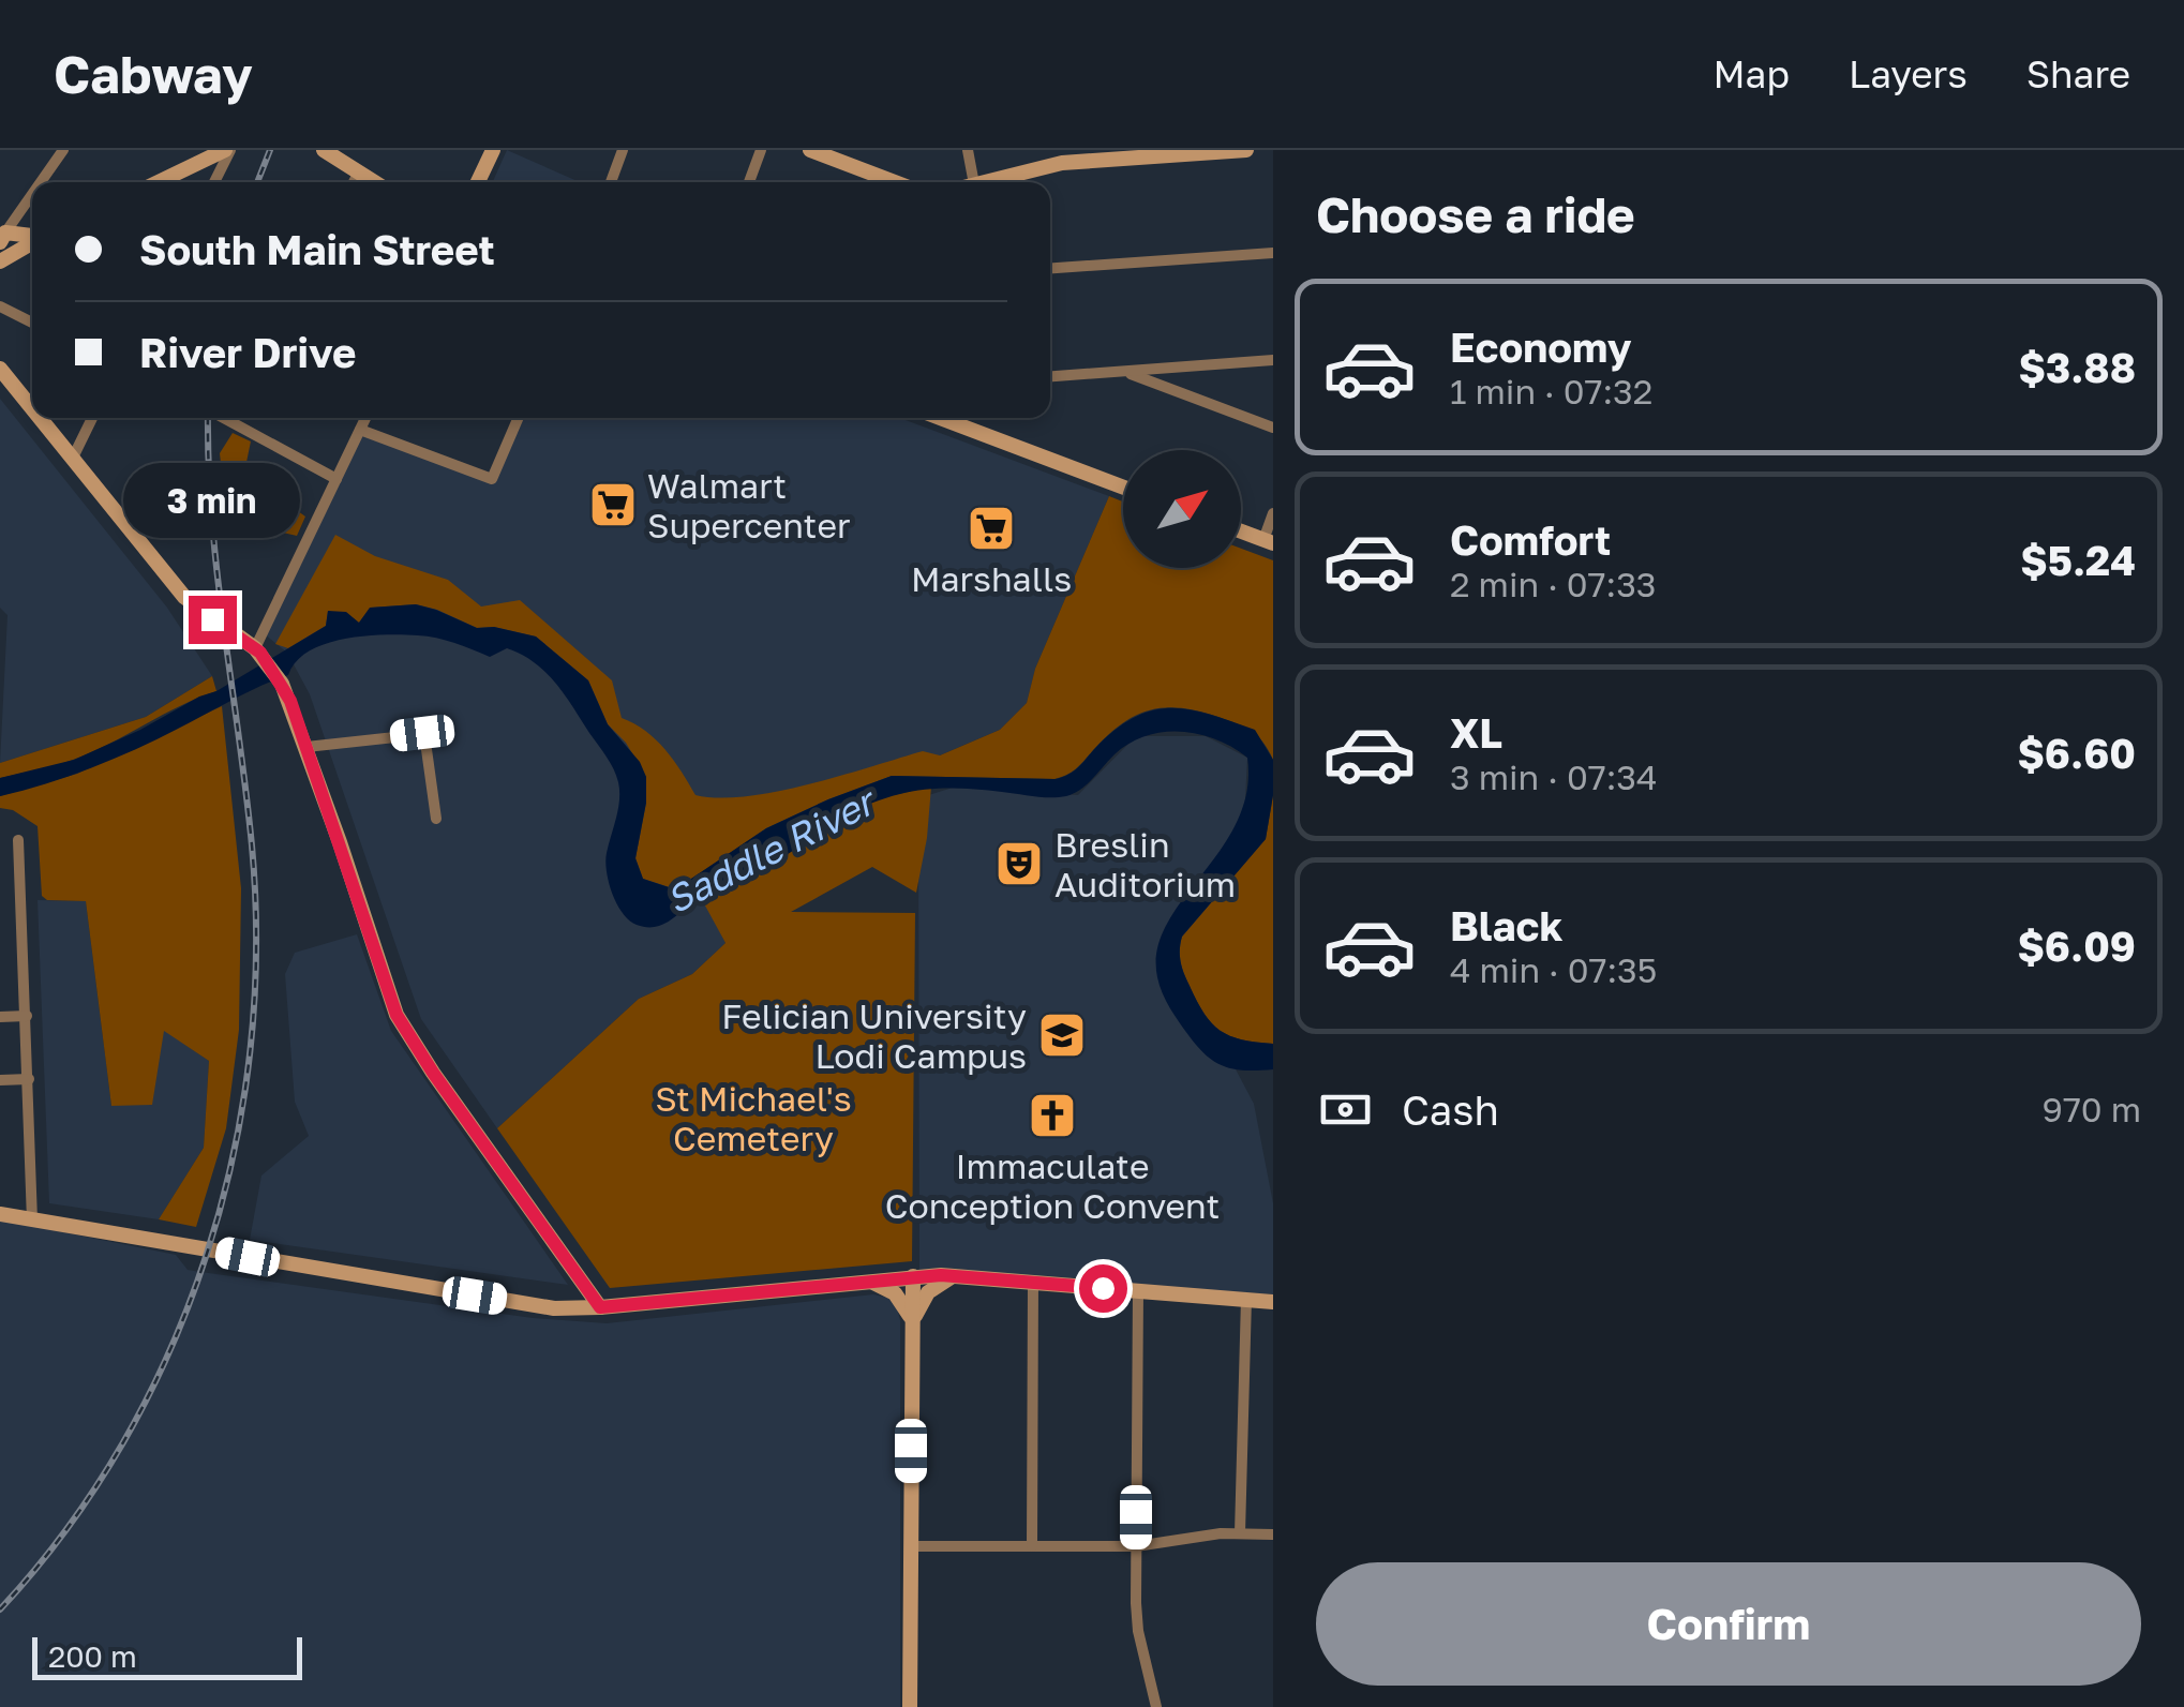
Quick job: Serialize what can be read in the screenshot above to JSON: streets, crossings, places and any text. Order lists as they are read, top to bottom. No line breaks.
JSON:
{"water":["Saddle River"],"parks":["St Michael's Cemetery"],"places":{"supermarket":["Walmart Supercenter","Marshalls"],"theatre":["Breslin Auditorium"],"school or university":["Felician University Lodi Campus"],"church":["Immaculate Conception Convent"]},"scale_bar":"200 m","north":"top right","page":{"header":"Cabway","nav":["Map","Layers","Share"],"heading":"Choose a ride","banner":["South Main Street","River Drive"],"list":[{"name":"Economy","note":"1 min · 07:32","value":"$3.88"},{"name":"Comfort","note":"2 min · 07:33","value":"$5.24"},{"name":"XL","note":"3 min · 07:34","value":"$6.60"},{"name":"Black","note":"4 min · 07:35","value":"$6.09"}],"bubble":"3 min","pay":["Cash","970 m"],"buttons":"Confirm","scale":"200 m"}}
